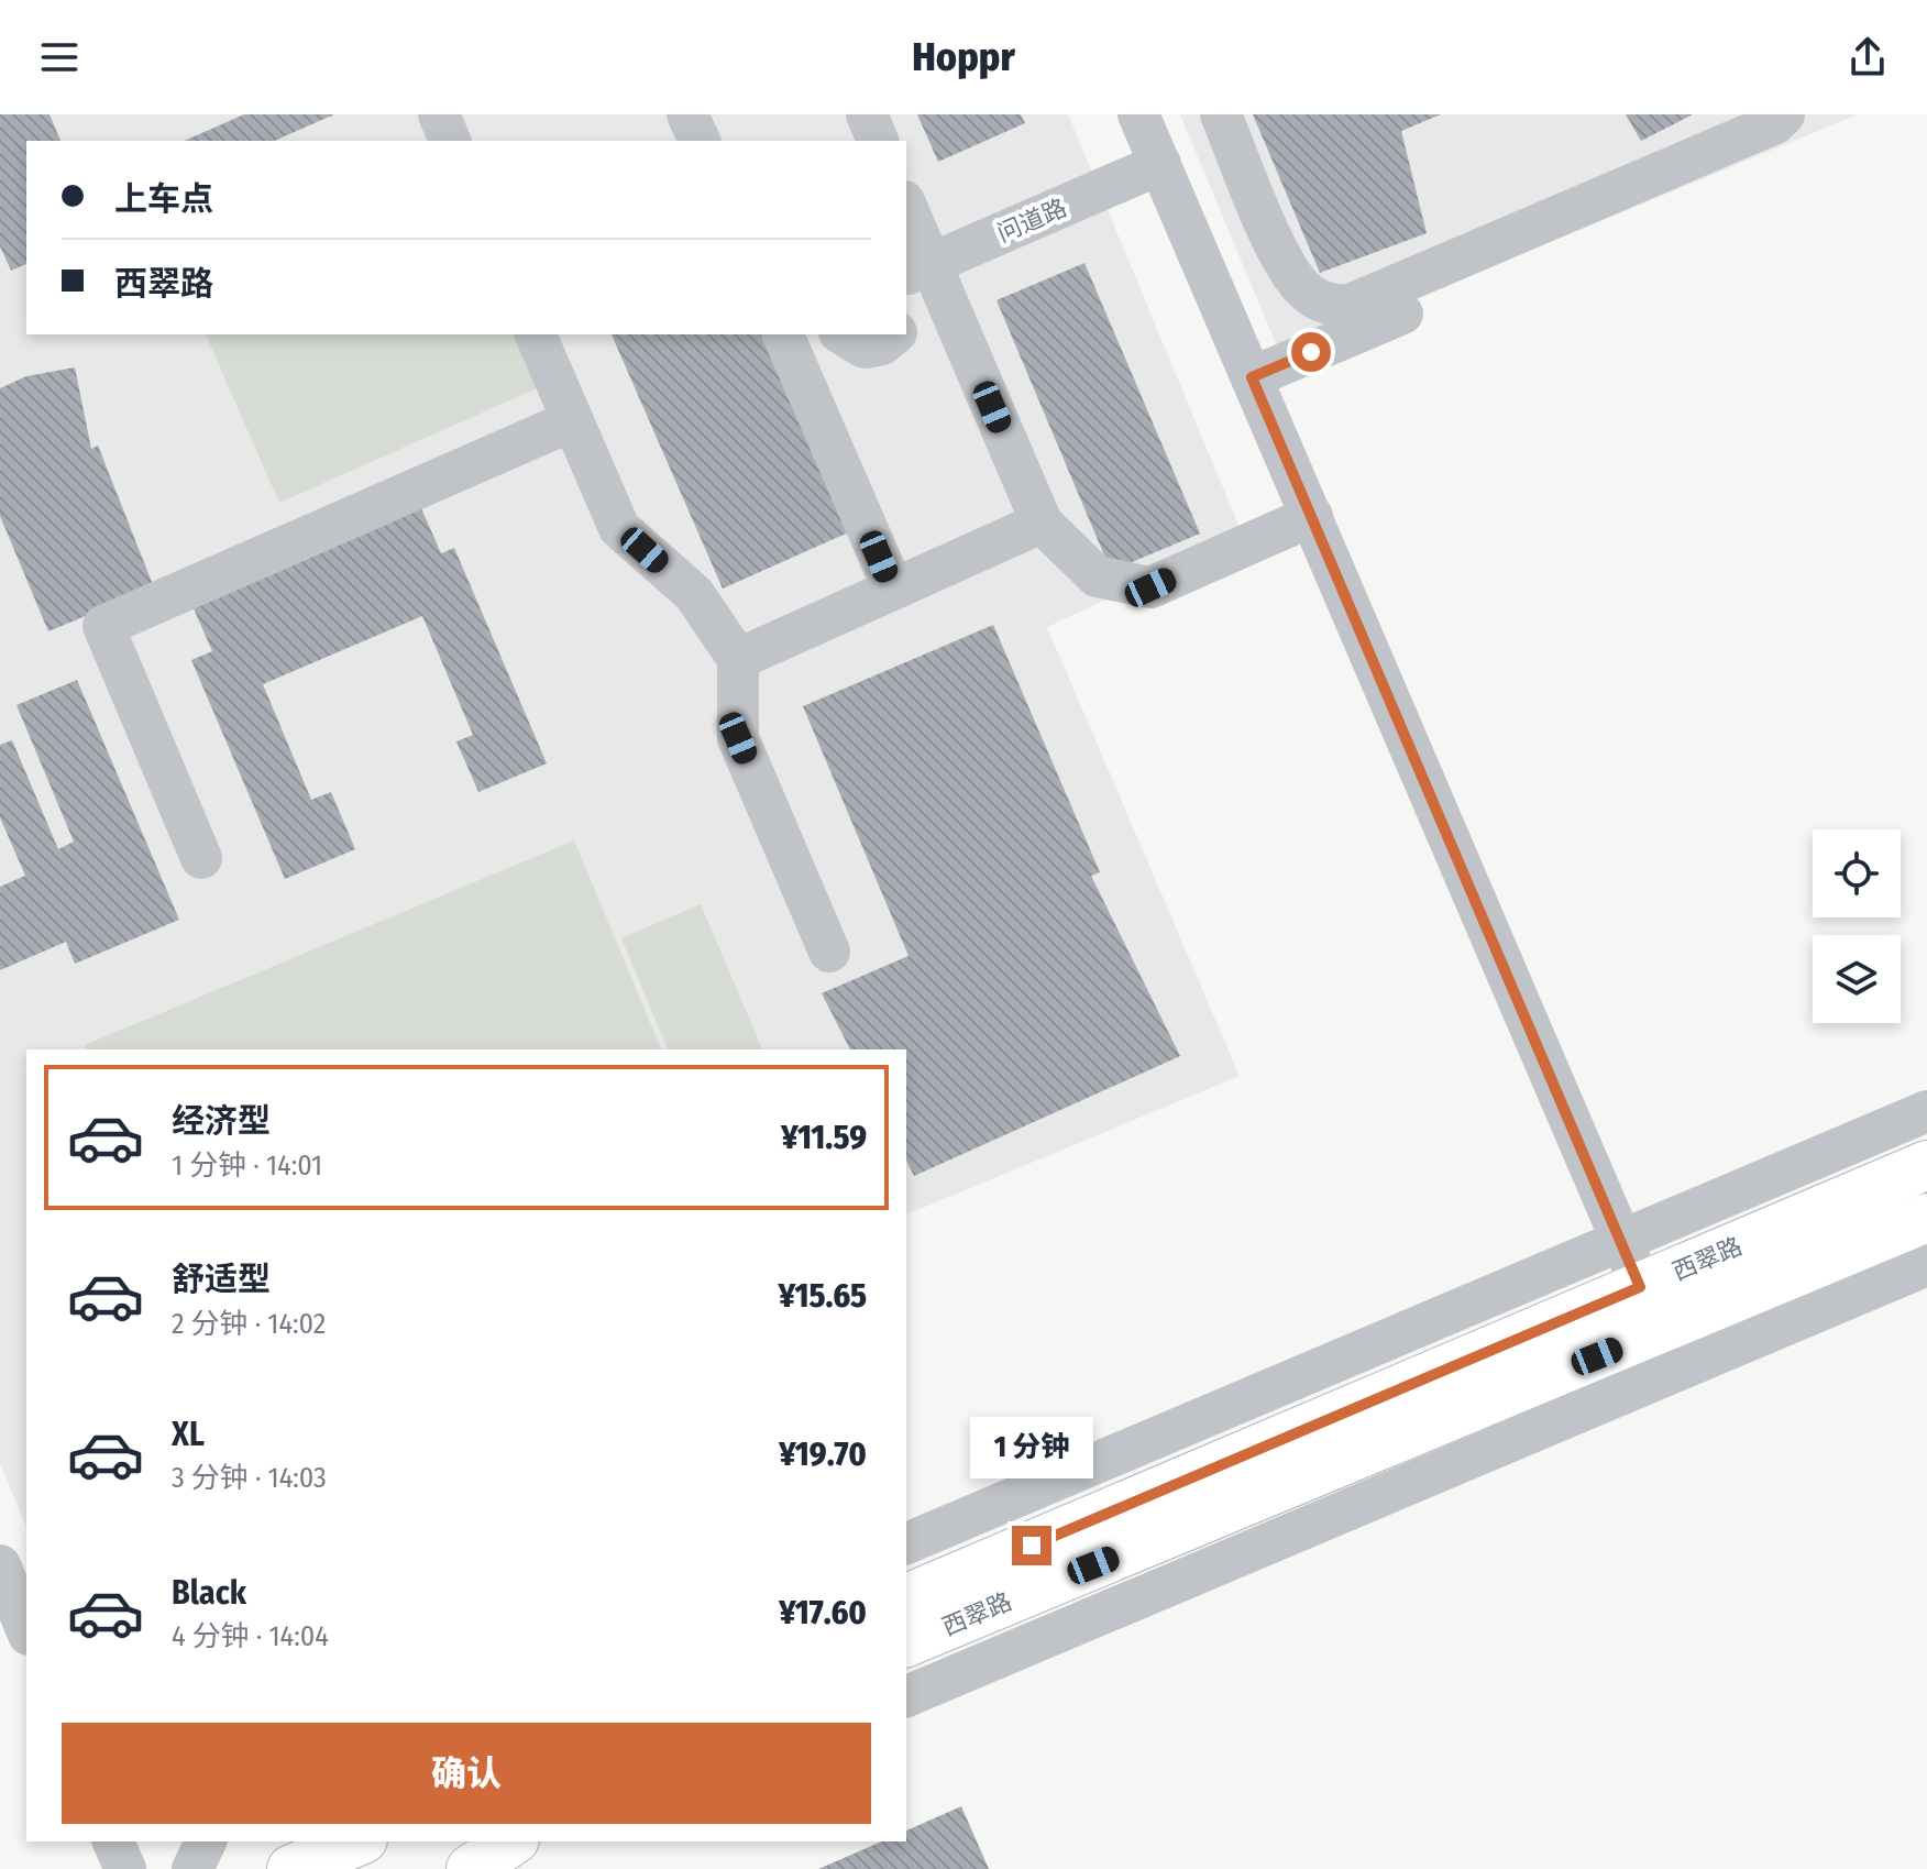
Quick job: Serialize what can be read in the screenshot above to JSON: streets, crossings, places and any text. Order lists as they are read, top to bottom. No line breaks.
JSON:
{"streets":{"main road":["西翠路"],"street":["问道路"]},"page":{"header":"Hoppr","banner":["上车点","西翠路"],"list":[{"name":"经济型","note":"1 分钟 · 14:01","value":"¥11.59"},{"name":"舒适型","note":"2 分钟 · 14:02","value":"¥15.65"},{"name":"XL","note":"3 分钟 · 14:03","value":"¥19.70"},{"name":"Black","note":"4 分钟 · 14:04","value":"¥17.60"}],"bubble":"1 分钟","buttons":"确认"}}
